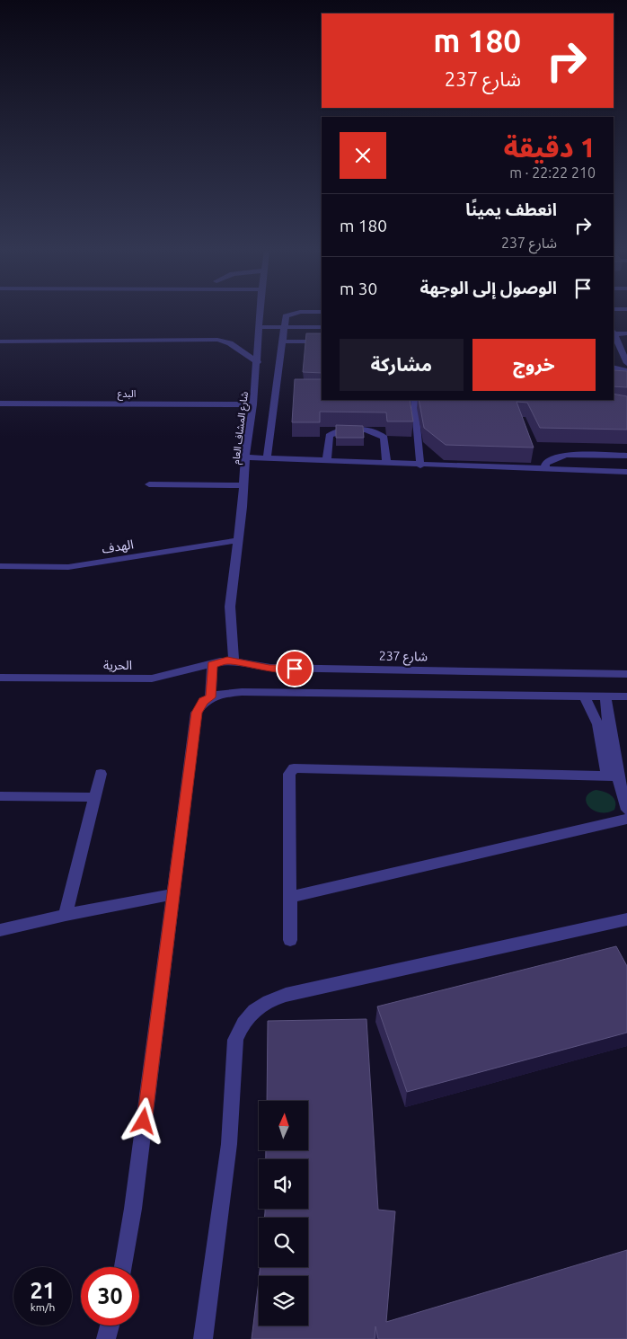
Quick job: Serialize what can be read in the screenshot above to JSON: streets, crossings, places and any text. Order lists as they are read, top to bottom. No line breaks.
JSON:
{"streets":{"street":["البدع","شارع المشاف العام","الهدف","شارع 237","الحرية"]},"crossings":[["البدع","شارع المشاف العام"],["شارع المشاف العام","الهدف"],["شارع المشاف العام","شارع 237"],["شارع المشاف العام","الحرية"],["شارع 237","الحرية"]],"north":"top","page":{"turn":["180 m","شارع 237"],"heading":["1 دقيقة","210 m · 22:22"],"list":[{"name":"انعطف يمينًا","note":"شارع 237","value":"180 m"},{"name":"الوصول إلى الوجهة","value":"30 m"}],"buttons":["خروج","مشاركة"],"speed":"21 km/h","limit":"30"}}
